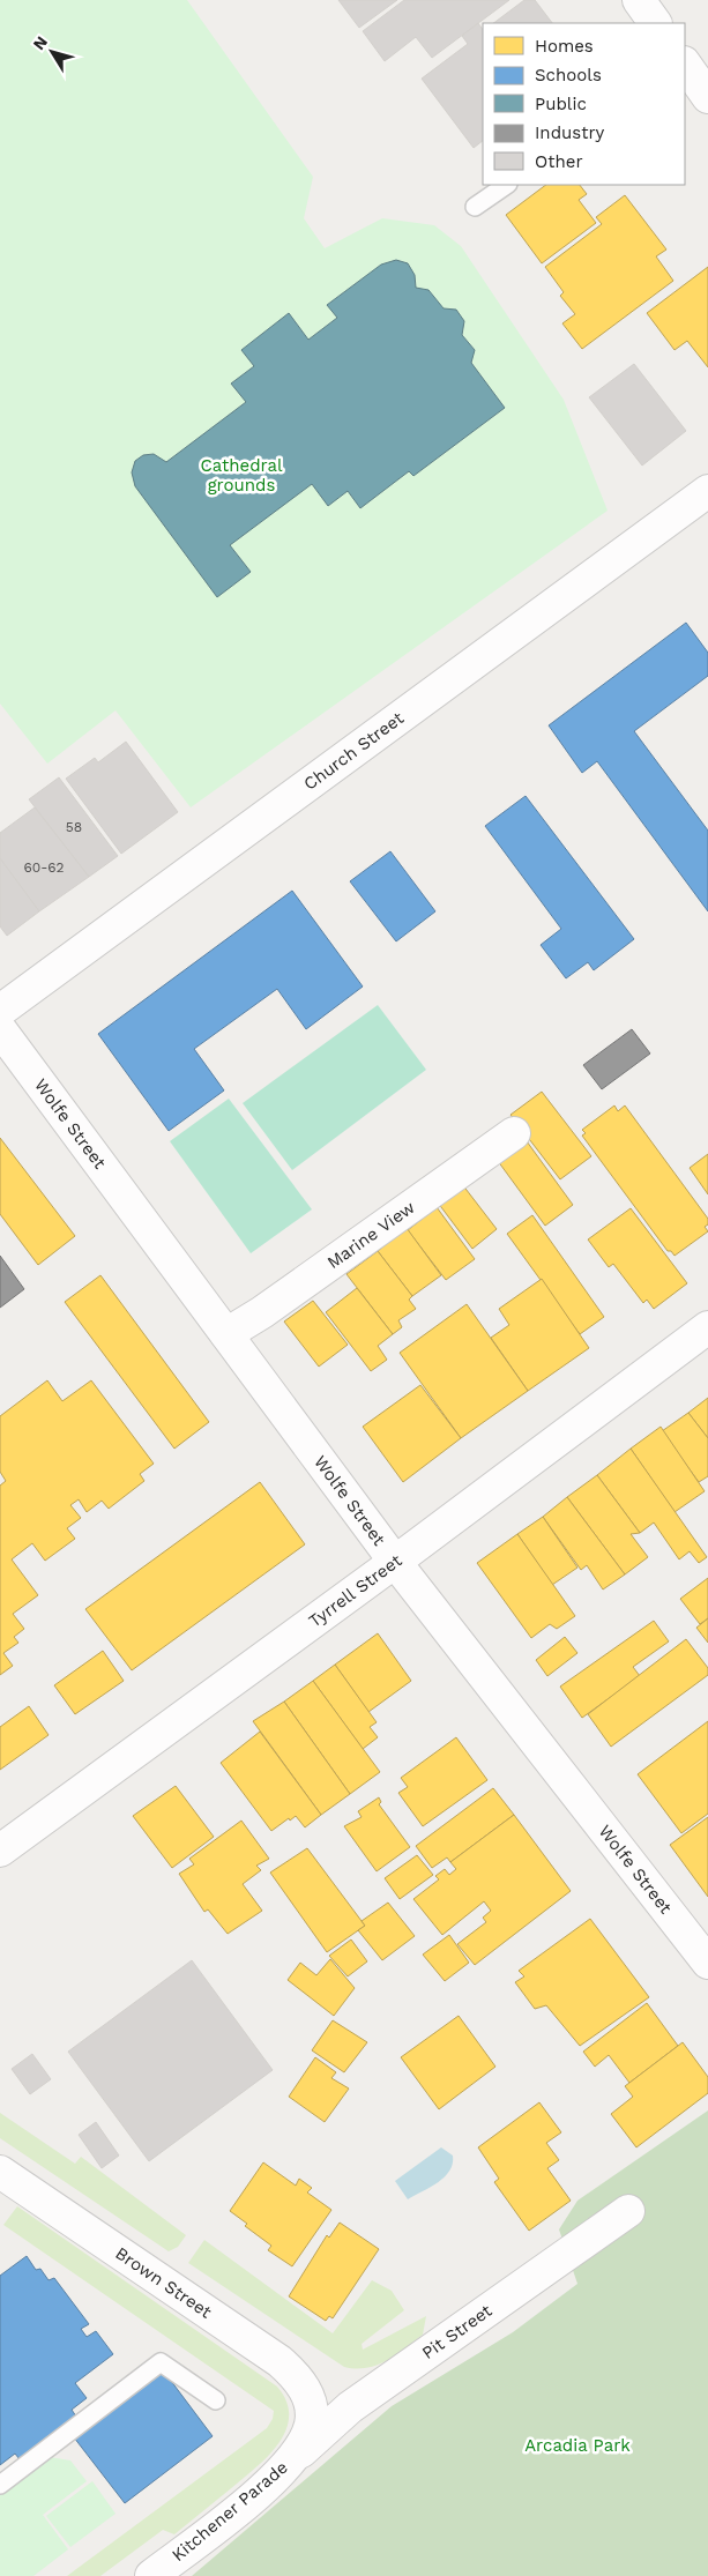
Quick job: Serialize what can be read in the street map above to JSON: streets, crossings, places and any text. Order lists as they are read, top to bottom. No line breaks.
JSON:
{"streets":{"street":["Church Street","Wolfe Street","Marine View","Tyrrell Street","Brown Street","Pit Street","Kitchener Parade"]},"crossings":[["Wolfe Street","Marine View"],["Wolfe Street","Tyrrell Street"],["Brown Street","Kitchener Parade"],["Pit Street","Kitchener Parade"]],"parks":["Cathedral grounds","Arcadia Park"],"house_numbers":["58","60-62"],"legend":["Homes","Schools","Public","Industry","Other"],"north":"top left"}
